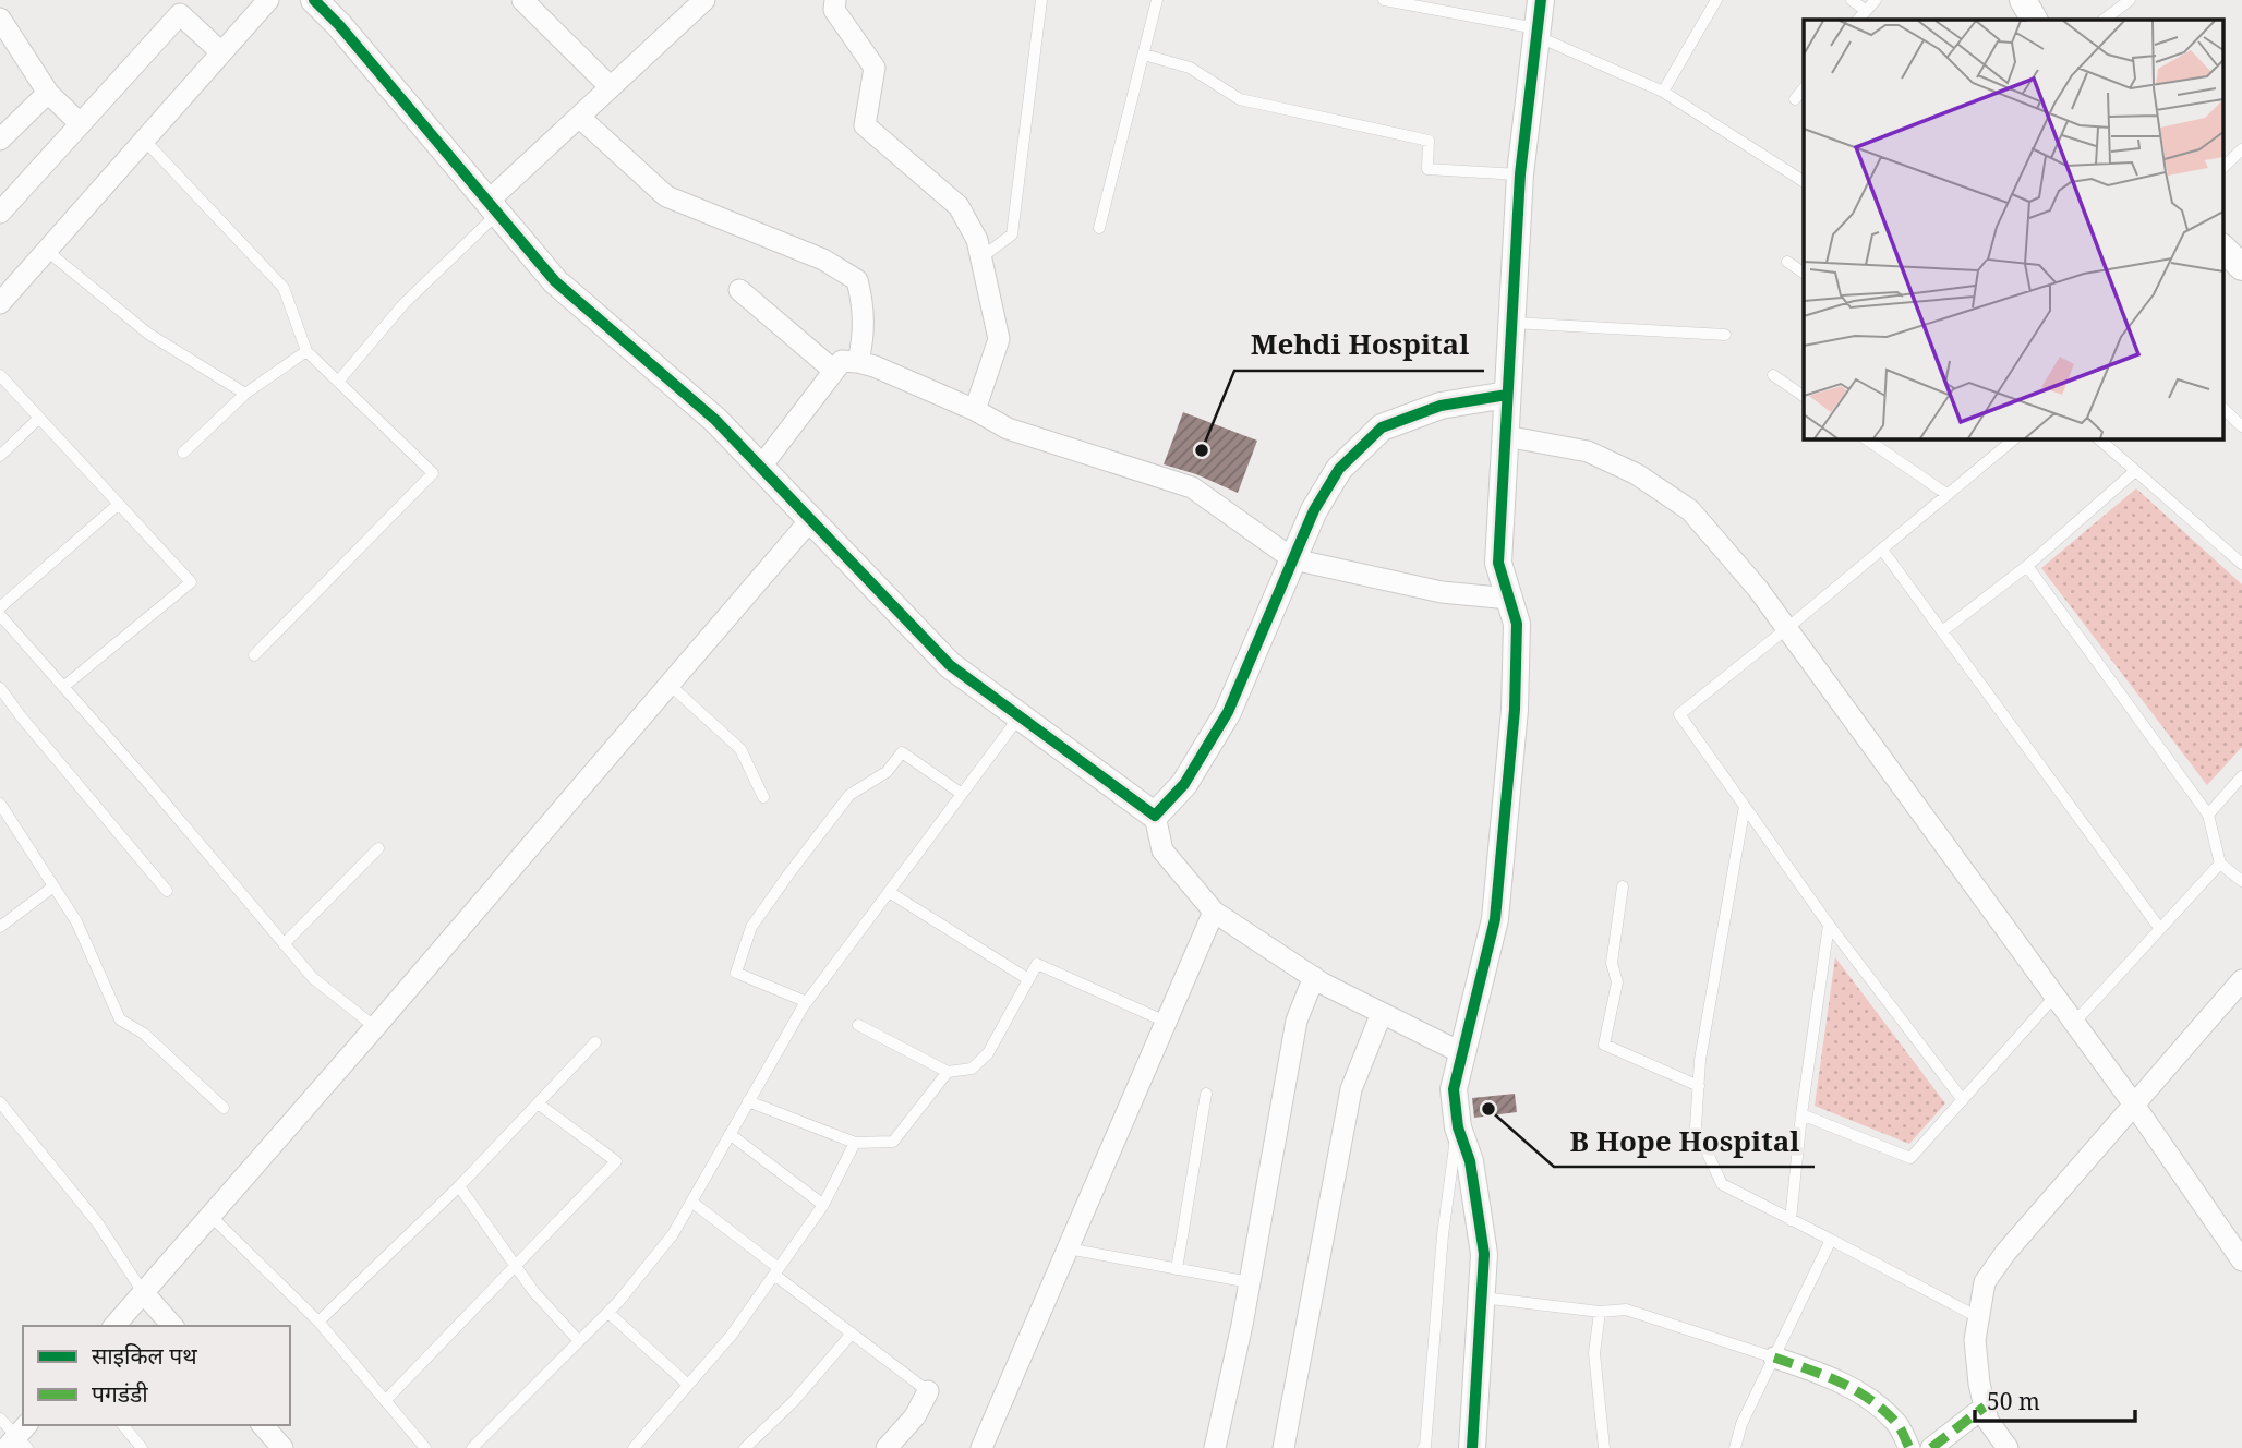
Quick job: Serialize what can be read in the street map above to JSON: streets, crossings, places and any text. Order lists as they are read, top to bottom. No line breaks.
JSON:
{"places":["Mehdi Hospital","B Hope Hospital"],"legend":["साइकिल पथ","पगडंडी"],"scale_bar":"50 m"}
